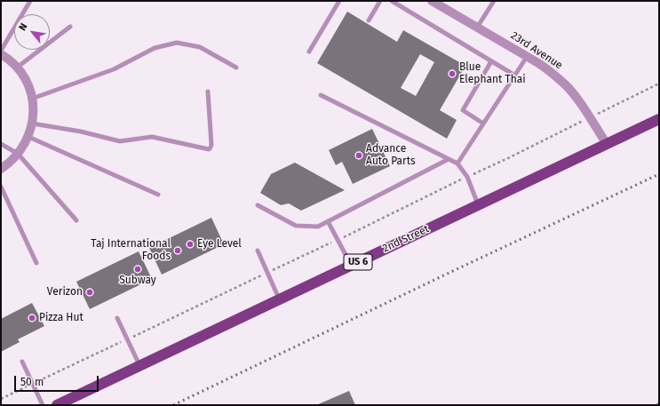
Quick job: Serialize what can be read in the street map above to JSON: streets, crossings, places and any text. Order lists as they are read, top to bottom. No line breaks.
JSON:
{"streets":{"main road":["2nd Street","US 6"],"street":["23rd Avenue"]},"crossings":[["23rd Avenue","2nd Street"]],"places":["Blue Elephant Thai","Advance Auto Parts","Eye Level","Taj International Foods","Subway","Verizon","Pizza Hut"],"scale_bar":"50 m","north":"top left"}
